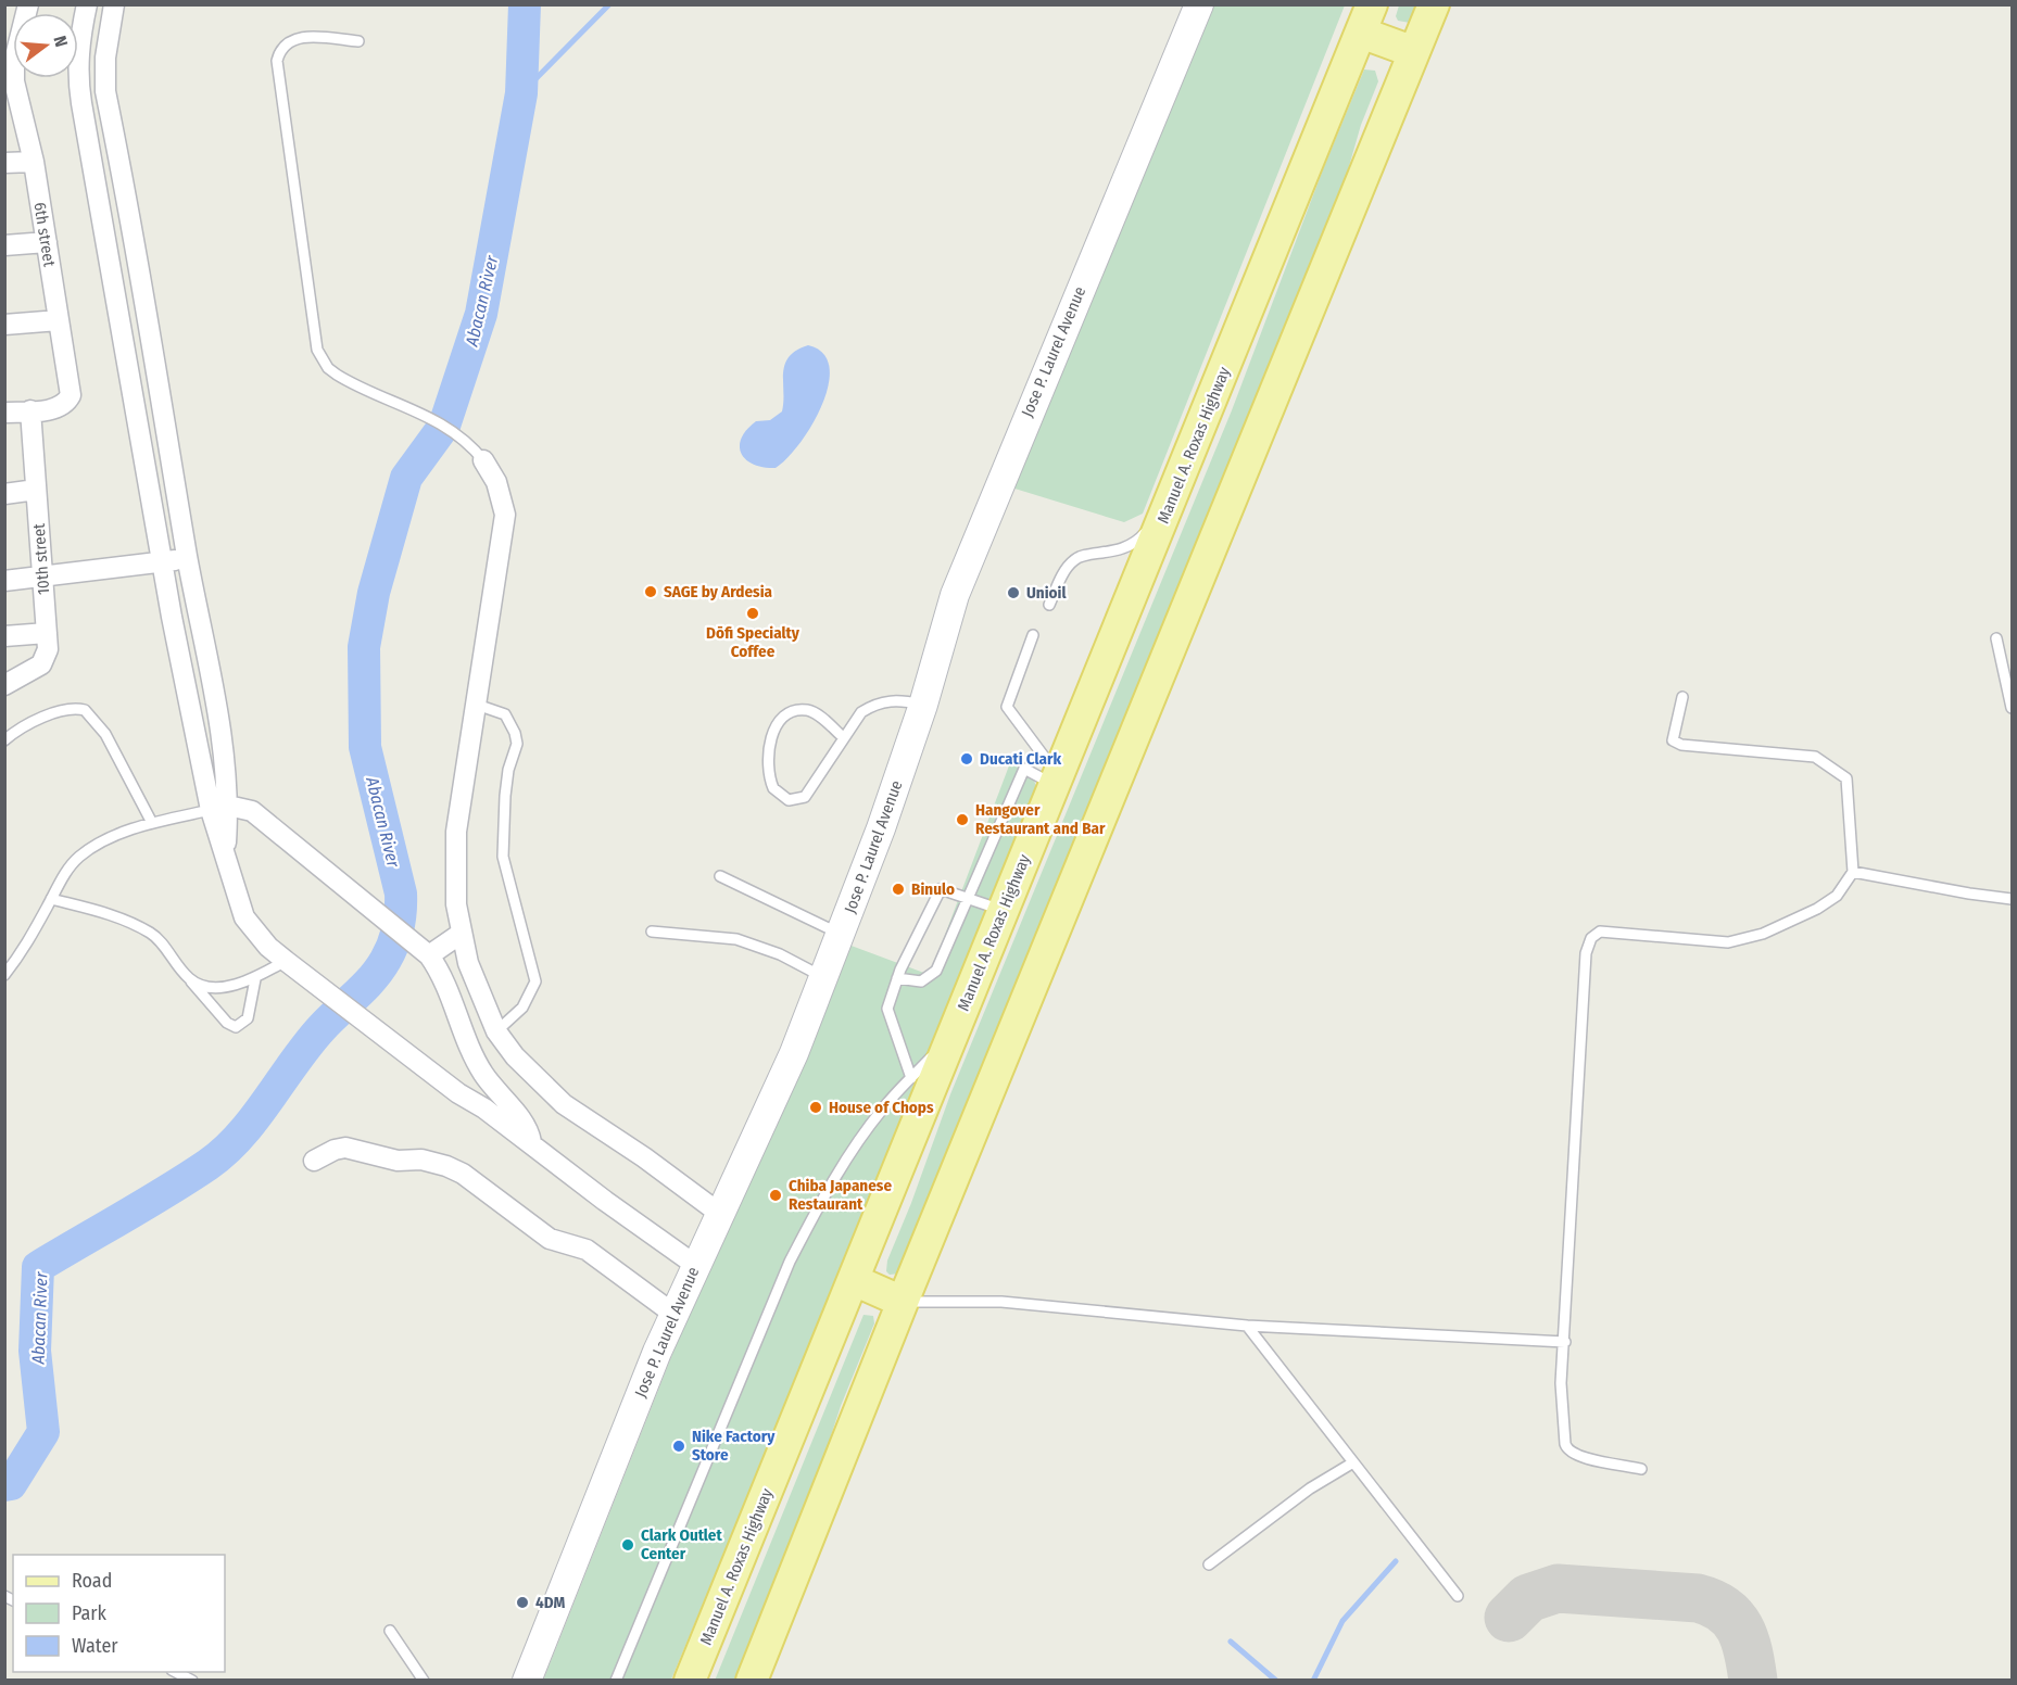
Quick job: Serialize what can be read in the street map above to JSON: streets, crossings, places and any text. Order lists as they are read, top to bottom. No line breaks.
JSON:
{"streets":{"main road":["Manuel A. Roxas Highway"],"street":["6th street","Jose P. Laurel Avenue","10th street"]},"crossings":[["6th street","10th street"]],"water":["Abacan River"],"places":["SAGE by Ardesia","Unioil","Dōfi Specialty Coffee","Ducati Clark","Hangover Restaurant and Bar","Binulo","House of Chops","Chiba Japanese Restaurant","Nike Factory Store","Clark Outlet Center","4DM"],"legend":["Road","Park","Water"],"north":"right"}
